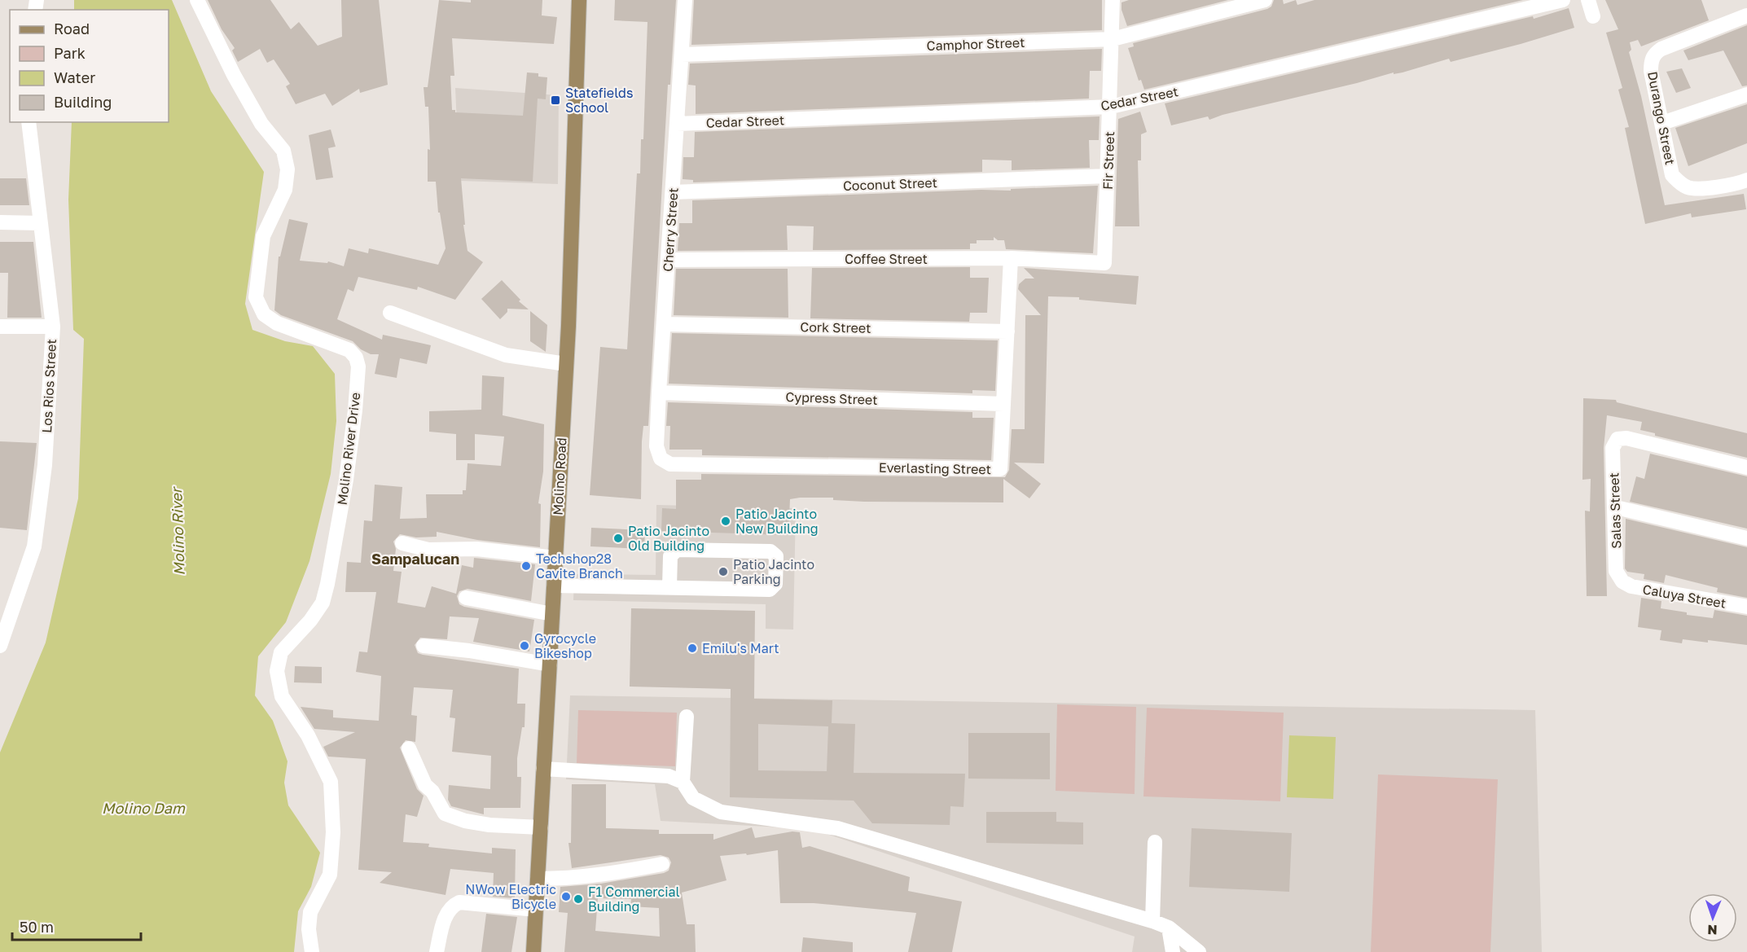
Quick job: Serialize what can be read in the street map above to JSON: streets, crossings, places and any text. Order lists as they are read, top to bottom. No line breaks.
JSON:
{"streets":{"main road":["Molino Road"],"street":["Camphor Street","Cedar Street","Durango Street","Fir Street","Coconut Street","Cherry Street","Coffee Street","Cork Street","Los Rios Street","Cypress Street","Molino River Drive","Everlasting Street","Salas Street","Caluya Street"]},"crossings":[["Camphor Street","Fir Street"],["Camphor Street","Cherry Street"],["Cedar Street","Fir Street"],["Cedar Street","Cherry Street"],["Fir Street","Coconut Street"],["Fir Street","Coffee Street"],["Coconut Street","Cherry Street"],["Cherry Street","Coffee Street"],["Cherry Street","Cork Street"],["Cherry Street","Cypress Street"],["Cherry Street","Everlasting Street"],["Coffee Street","Everlasting Street"],["Cork Street","Everlasting Street"],["Cypress Street","Everlasting Street"],["Salas Street","Caluya Street"]],"districts":["Sampalucan"],"water":["Molino River","Molino Dam"],"places":{"transit":["Statefields School"],"other":["Patio Jacinto New Building","Patio Jacinto Old Building","Techshop28 Cavite Branch","Patio Jacinto Parking","Gyrocycle Bikeshop","Emilu's Mart","NWow Electric Bicycle","F1 Commercial Building"]},"legend":["Road","Park","Water","Building"],"scale_bar":"50 m","north":"bottom"}
